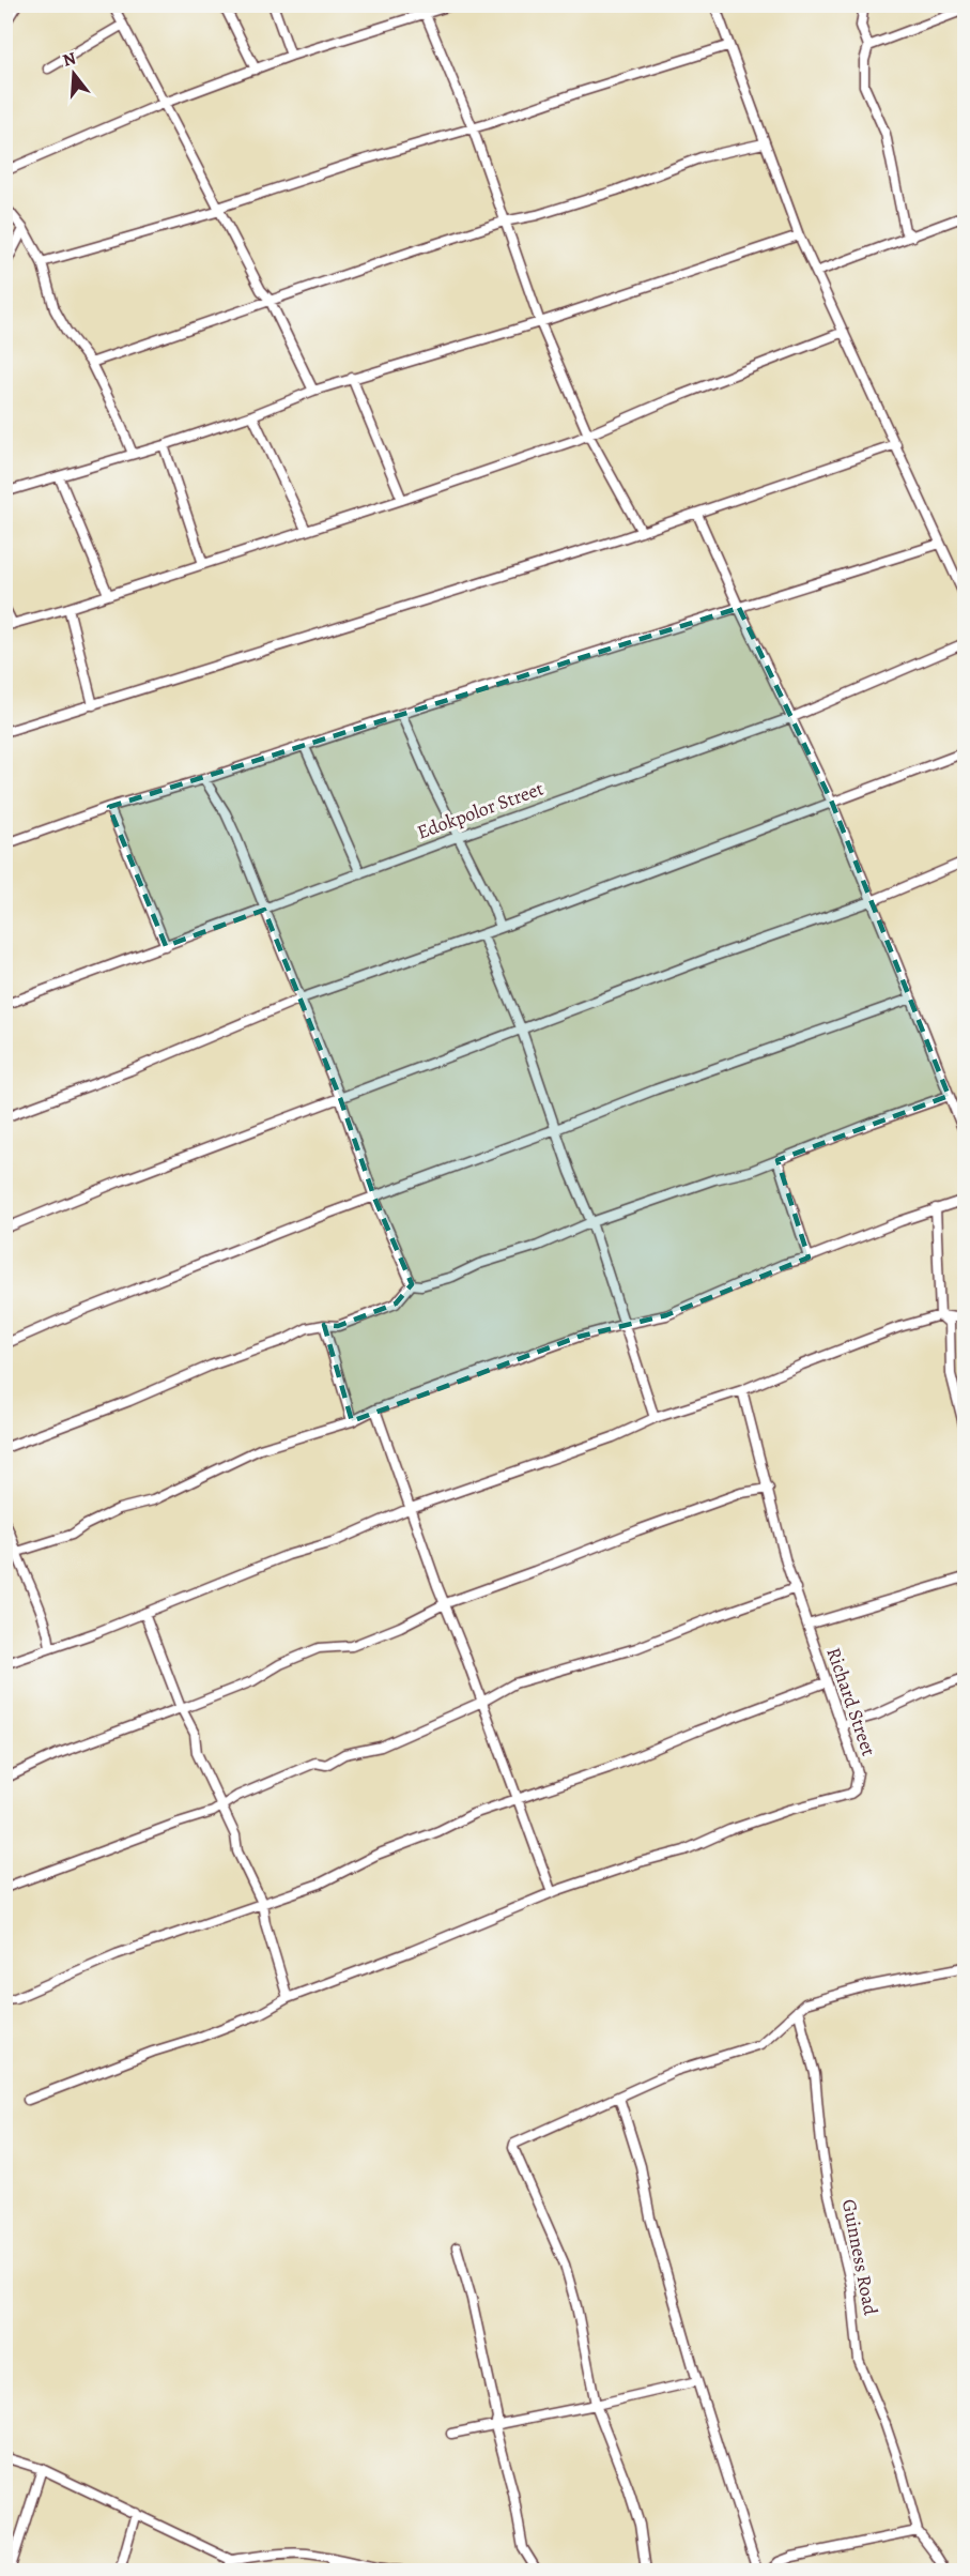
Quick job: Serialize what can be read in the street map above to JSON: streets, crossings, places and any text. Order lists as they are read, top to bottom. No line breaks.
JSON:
{"streets":{"street":["Edokpolor Street","Richard Street","Guinness Road"]},"north":"top"}
